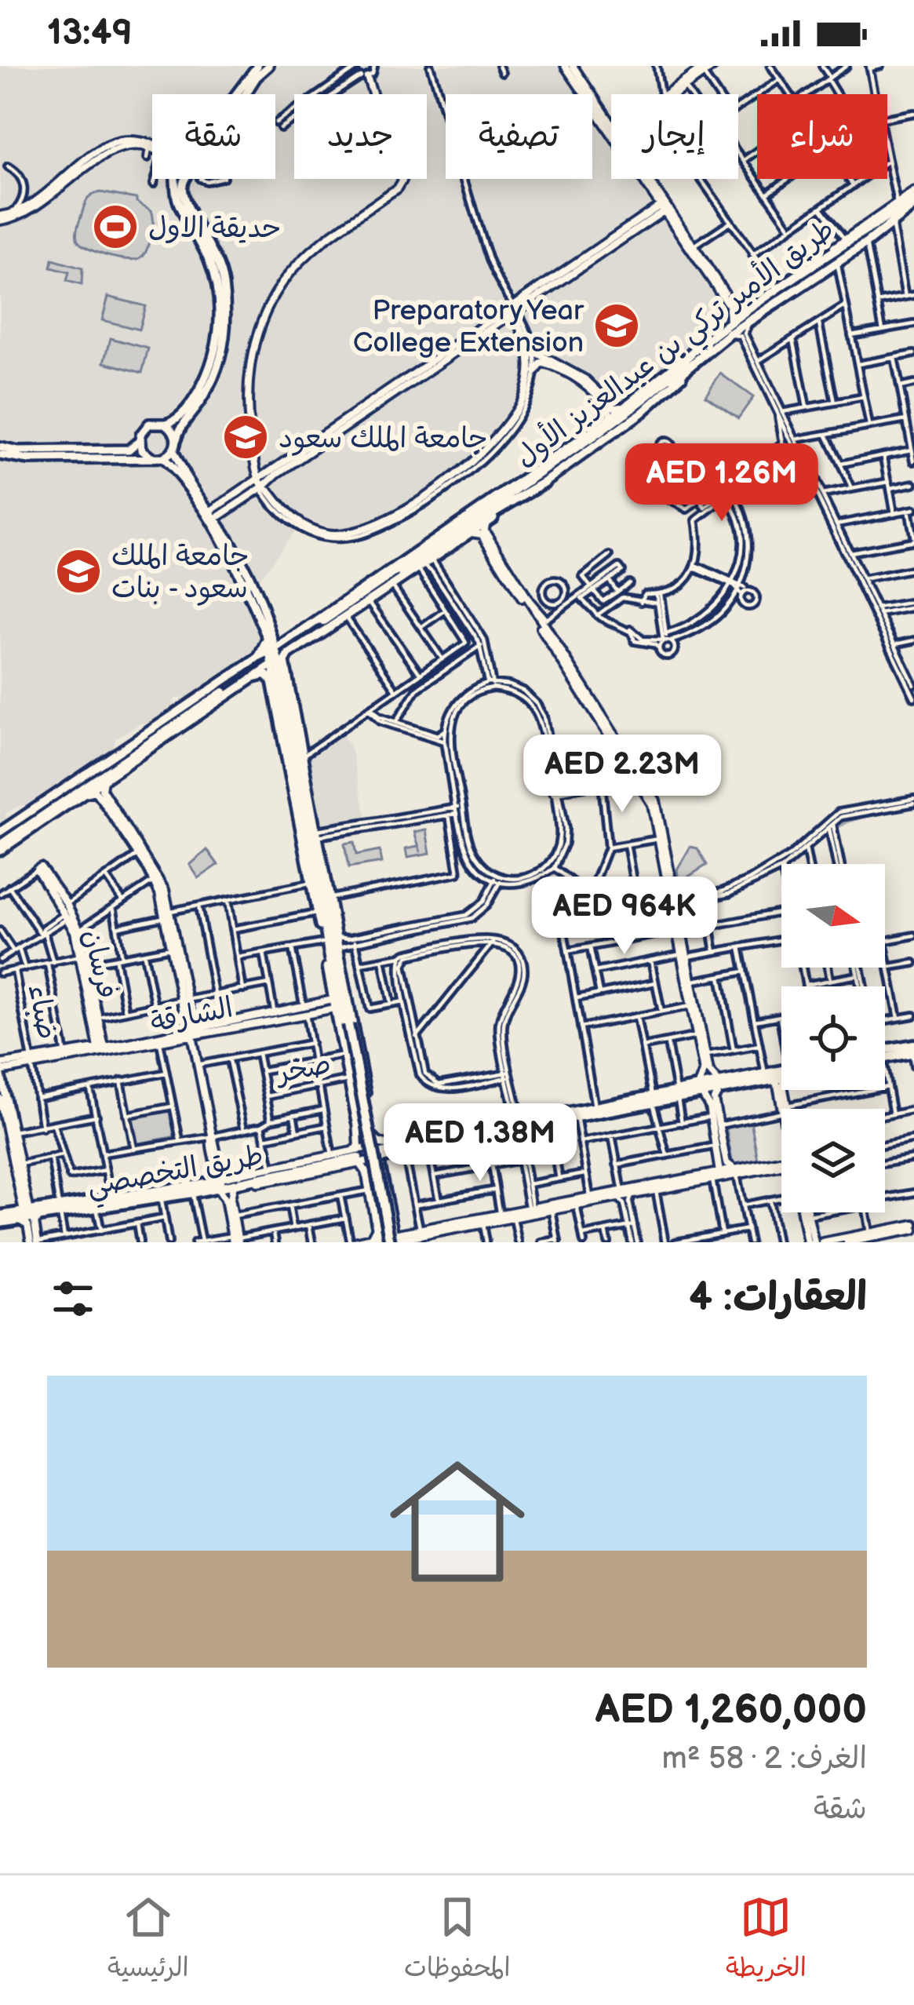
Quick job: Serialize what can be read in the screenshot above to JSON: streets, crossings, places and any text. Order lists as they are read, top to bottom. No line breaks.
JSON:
{"streets":{"main road":["طريق الأمير تركي بن عبدالعزيز الأول","طريق التخصصي"],"street":["فرسان","ضباء","الشارقة","صخر"]},"crossings":[["فرسان","الشارقة"],["ضباء","الشارقة"]],"places":{"sports":["حديقة الاول"],"school or university":["Preparatory Year College Extension","جامعة الملك سعود","جامعة الملك سعود - بنات"]},"north":"right","page":{"status":"13:49","chip":["شراء","إيجار","تصفية","جديد","شقة"],"price":["AED 1.26M","AED 2.23M","AED 964K","AED 1.38M"],"heading":"العقارات: 4","list":[{"name":"AED 1,260,000","note":"الغرف: 2 · 58 m² · شقة"}],"tabs":["الخريطة","المحفوظات","الرئيسية"]}}
